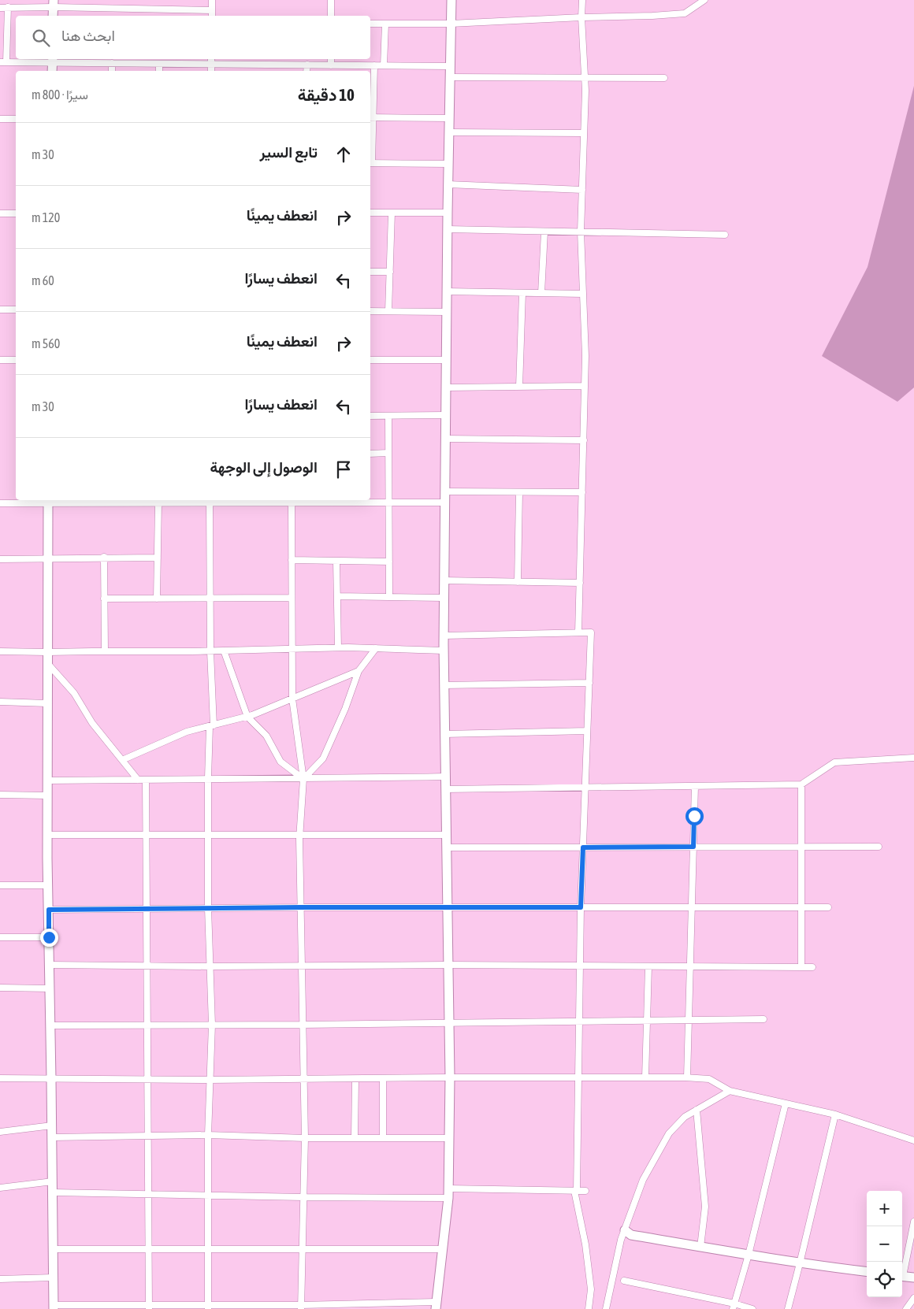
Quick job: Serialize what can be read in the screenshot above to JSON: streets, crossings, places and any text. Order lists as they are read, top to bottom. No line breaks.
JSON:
{"page":{"search":"ابحث هنا","heading":["10 دقيقة","سيرًا · 800 m"],"list":[["تابع السير","30 m"],["انعطف يمينًا","120 m"],["انعطف يسارًا","60 m"],["انعطف يمينًا","560 m"],["انعطف يسارًا","30 m"],"الوصول إلى الوجهة"],"map_buttons":["+","−"]}}
